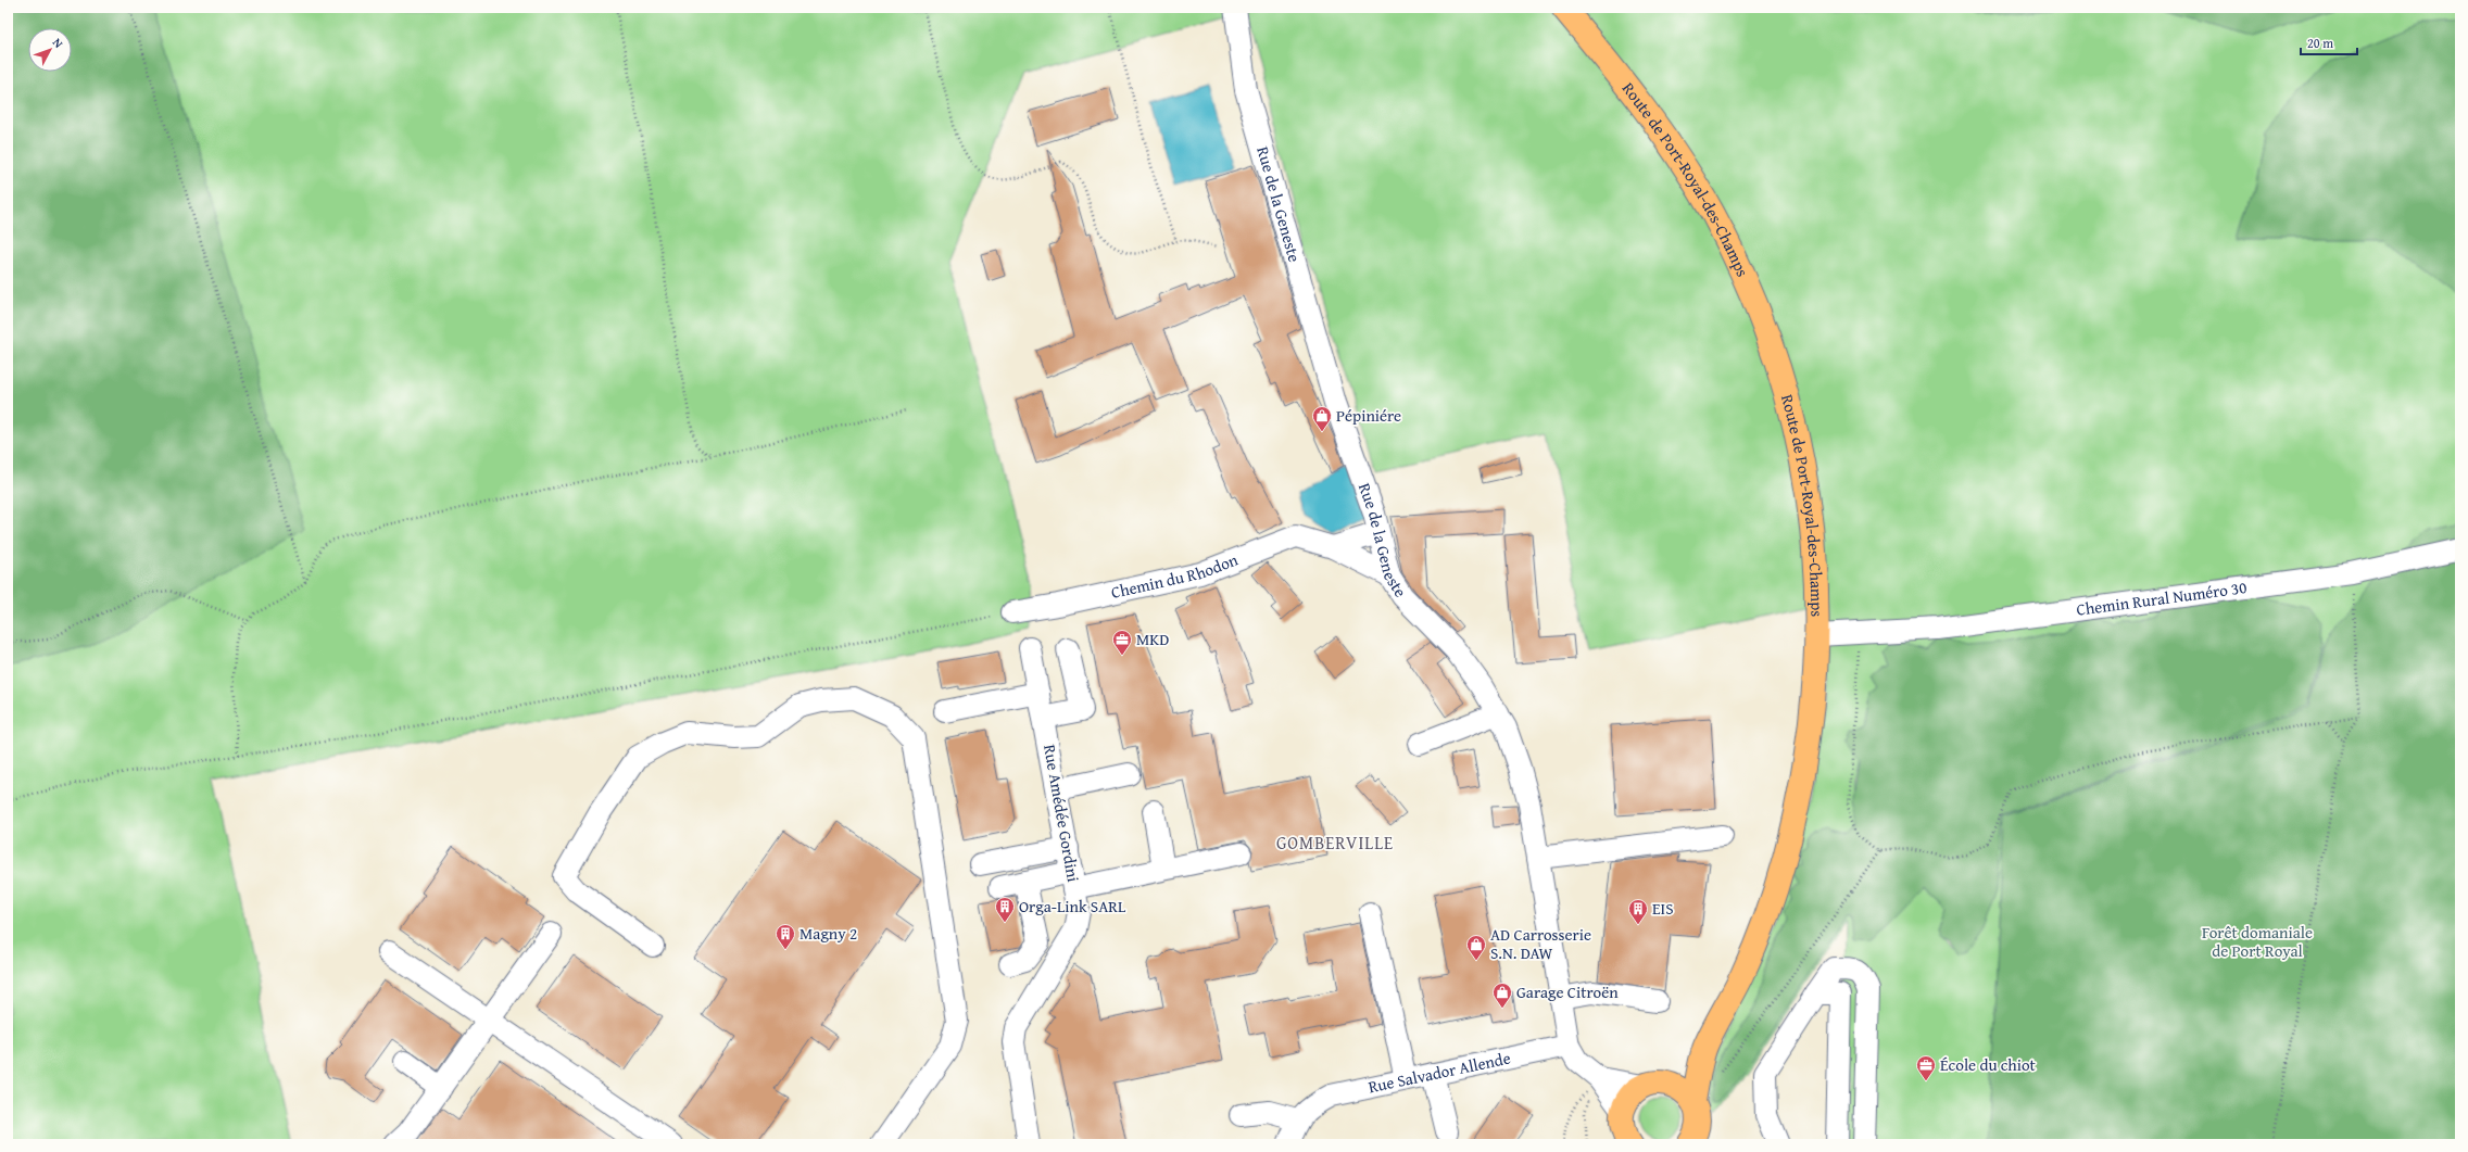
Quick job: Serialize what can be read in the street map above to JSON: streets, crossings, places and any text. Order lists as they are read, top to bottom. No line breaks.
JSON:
{"streets":{"main road":["Route de Port-Royal-des-Champs"],"street":["Rue de la Geneste","Chemin du Rhodon","Chemin Rural Numéro 30","Rue Amédée Gordini","Rue Salvador Allende"]},"crossings":[["Route de Port-Royal-des-Champs","Chemin Rural Numéro 30"],["Rue de la Geneste","Chemin du Rhodon"],["Rue de la Geneste","Rue Salvador Allende"]],"districts":["GOMBERVILLE"],"parks":["Forêt domaniale de Port Royal"],"places":{"shop":["Pépiniére","AD Carrosserie S.N. DAW","Garage Citroën"],"office":["MKD","École du chiot"],"building":["Orga-Link SARL","EIS","Magny 2"]},"scale_bar":"20 m","north":"top right"}
